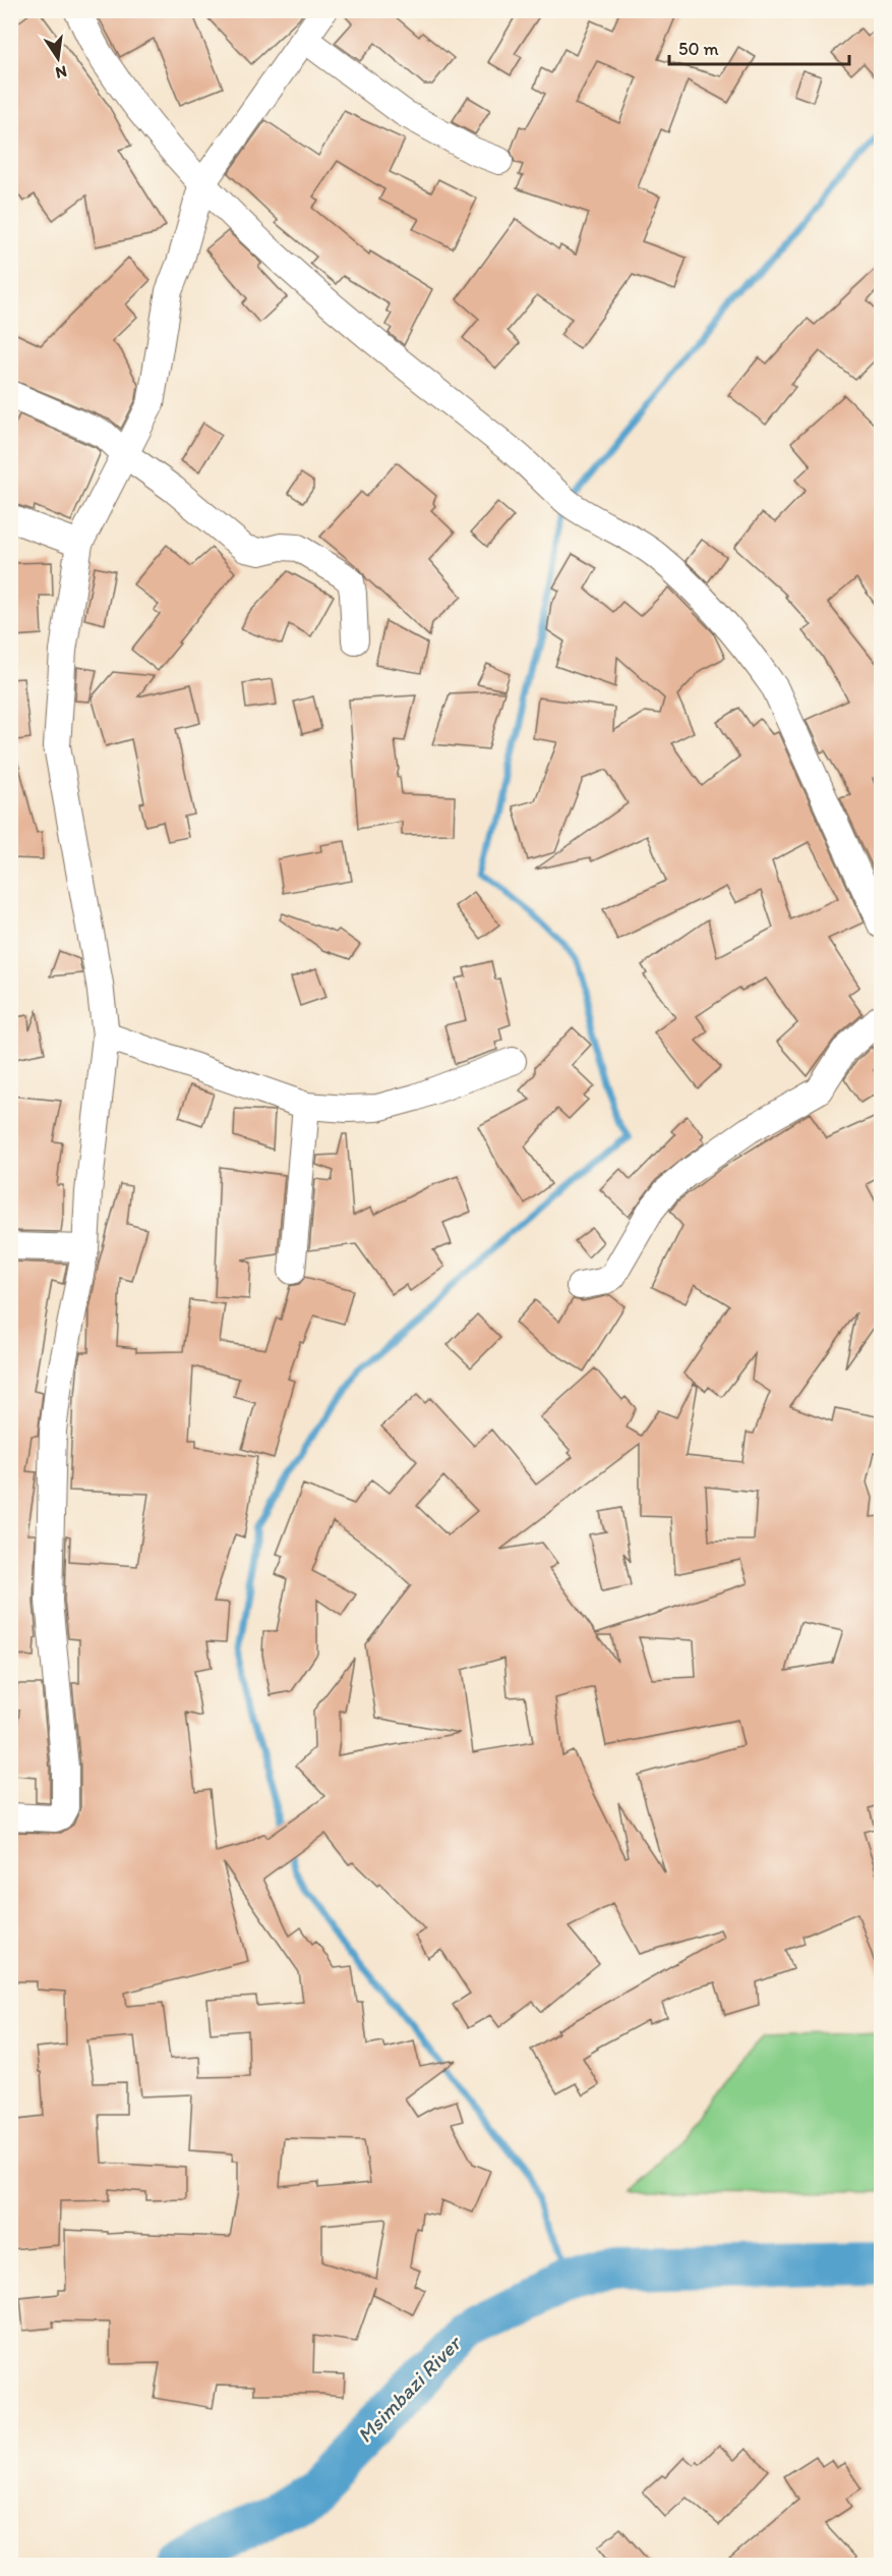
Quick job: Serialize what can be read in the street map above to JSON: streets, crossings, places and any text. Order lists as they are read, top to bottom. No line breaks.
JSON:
{"water":["Msimbazi River"],"scale_bar":"50 m","north":"bottom"}
